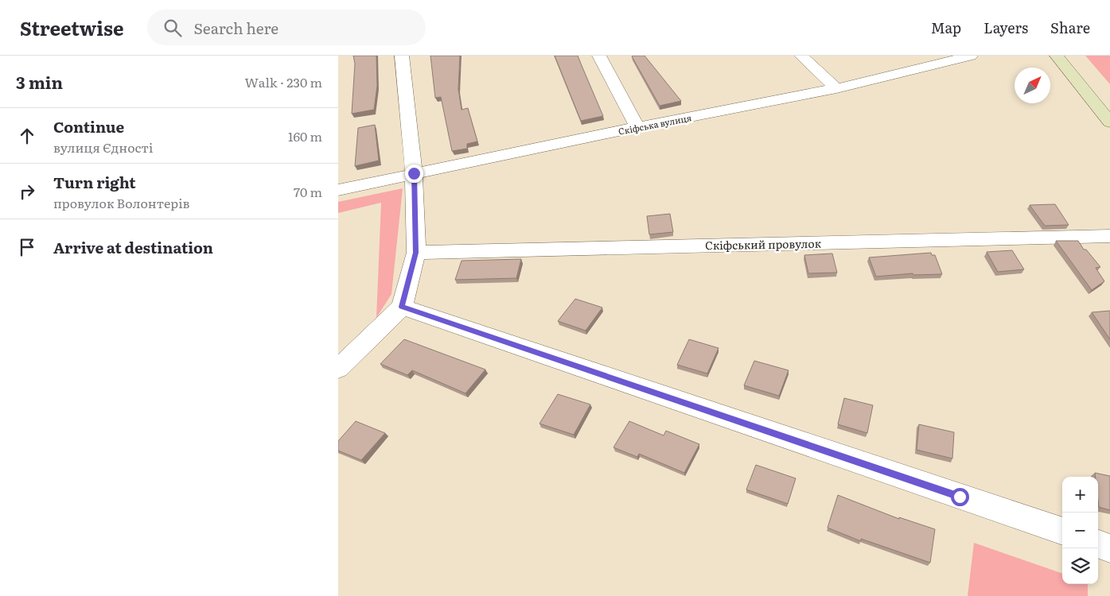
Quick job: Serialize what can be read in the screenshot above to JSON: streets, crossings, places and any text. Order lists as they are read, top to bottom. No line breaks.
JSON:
{"streets":{"street":["Скіфська вулиця","Скіфський провулок"]},"north":"top right","page":{"header":"Streetwise","search":"Search here","nav":["Map","Layers","Share"],"heading":["3 min","Walk · 230 m"],"list":[["Continue","вулиця Єдності","160 m"],["Turn right","провулок Волонтерів","70 m"],"Arrive at destination"],"map_buttons":["+","−"]}}
